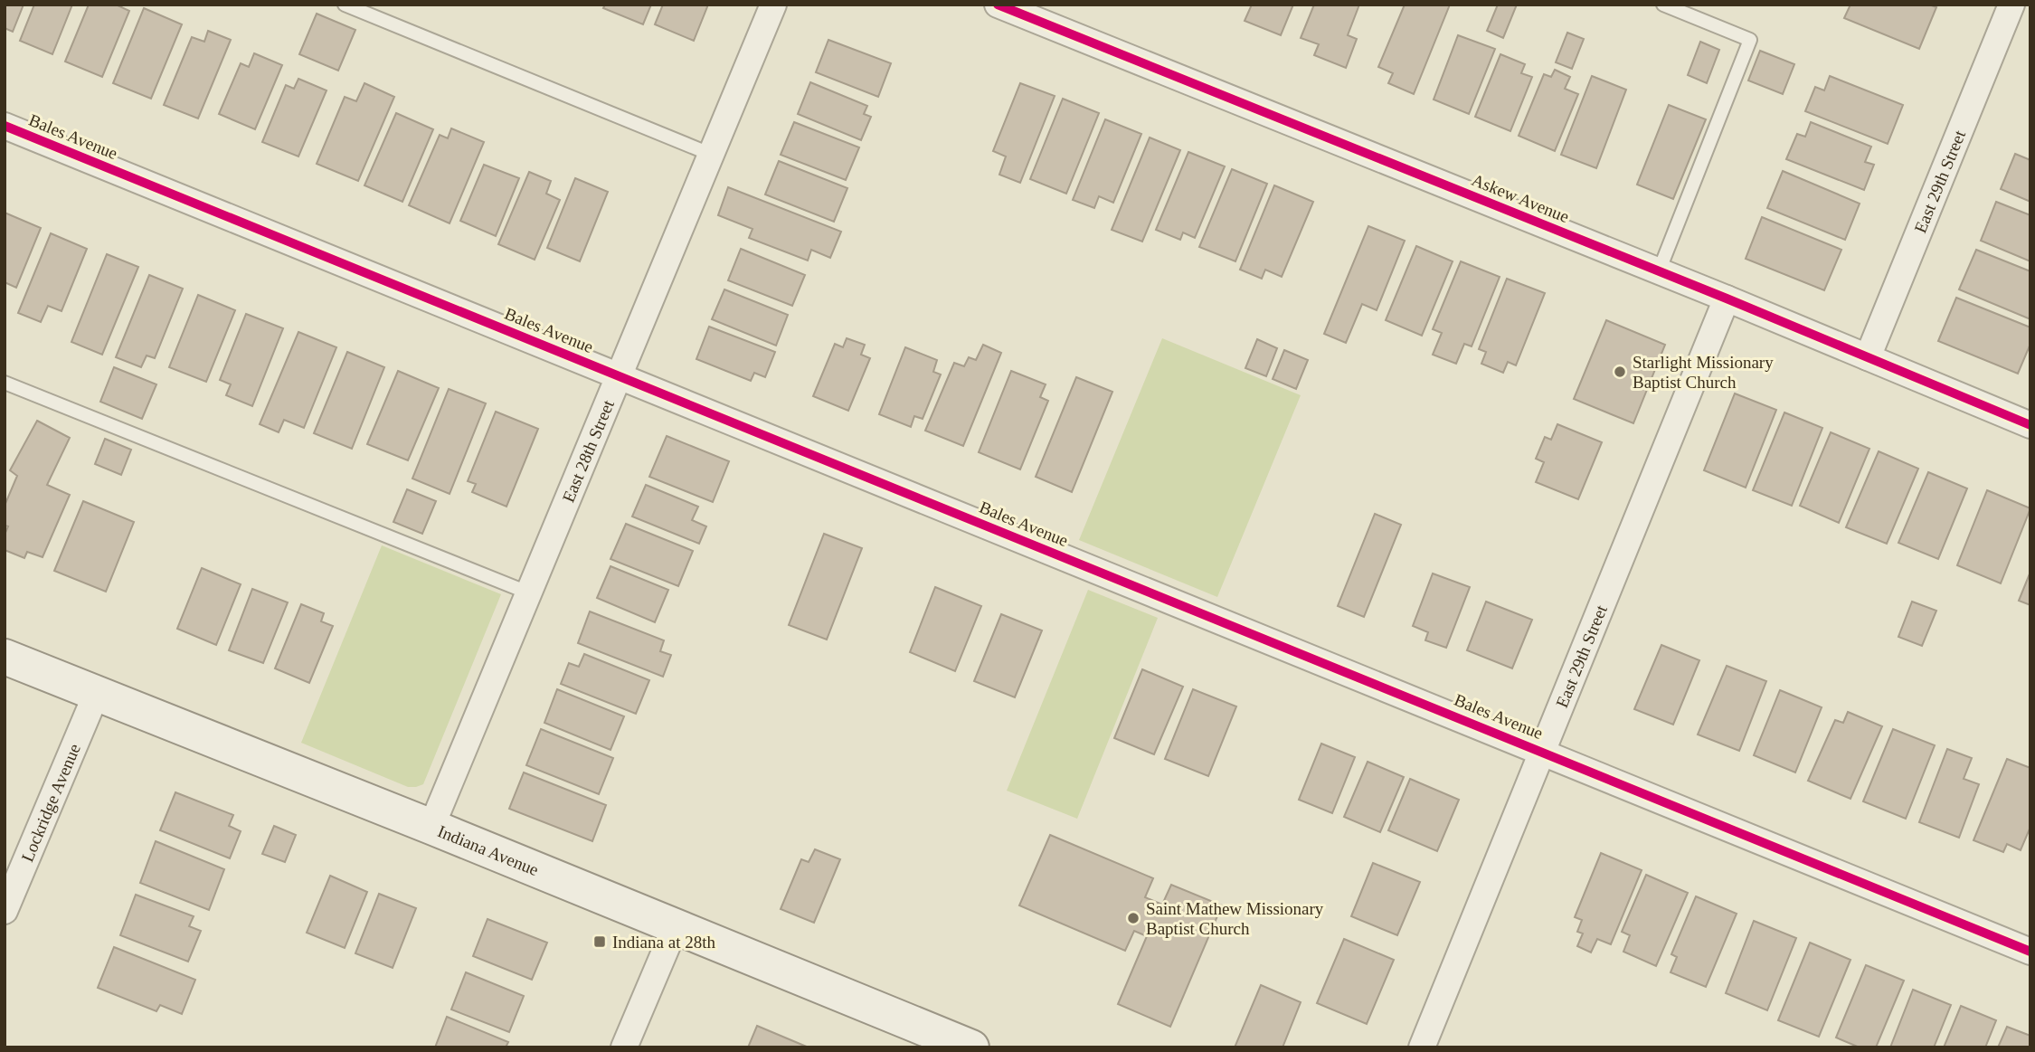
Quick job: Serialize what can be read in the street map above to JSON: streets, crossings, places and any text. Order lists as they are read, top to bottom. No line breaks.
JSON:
{"streets":{"street":["Bales Avenue","East 29th Street","Askew Avenue","East 28th Street","Lockridge Avenue","Indiana Avenue"]},"crossings":[["Bales Avenue","East 29th Street"],["Bales Avenue","East 28th Street"],["East 29th Street","Askew Avenue"],["East 28th Street","Indiana Avenue"],["Lockridge Avenue","Indiana Avenue"]],"places":{"other":["Starlight Missionary Baptist Church","Saint Mathew Missionary Baptist Church"],"transit":["Indiana at 28th"]}}
